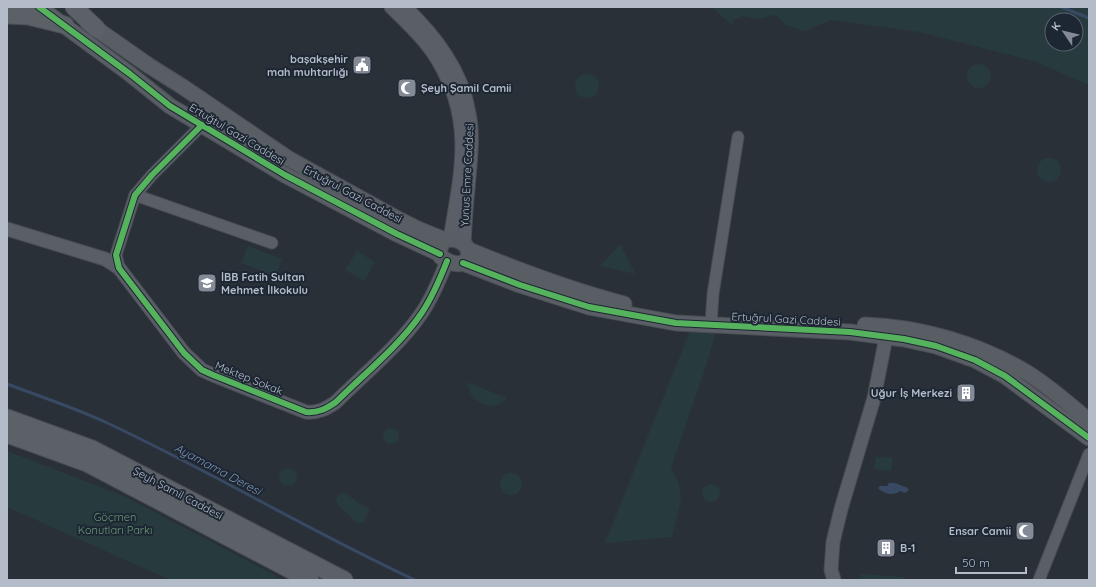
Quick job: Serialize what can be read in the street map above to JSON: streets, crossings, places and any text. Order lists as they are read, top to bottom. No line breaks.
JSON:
{"streets":{"main road":["Ertuğtul Gazi Caddesi","Ertuğrul Gazi Caddesi","Şeyh Şamil Caddesi"],"street":["Yunus Emre Caddesi","Mektep Sokak"]},"crossings":[["Ertuğtul Gazi Caddesi","Yunus Emre Caddesi"],["Ertuğtul Gazi Caddesi","Ertuğrul Gazi Caddesi"],["Ertuğtul Gazi Caddesi","Mektep Sokak"],["Yunus Emre Caddesi","Ertuğrul Gazi Caddesi"],["Yunus Emre Caddesi","Mektep Sokak"],["Ertuğrul Gazi Caddesi","Mektep Sokak"]],"water":["Ayamama Deresi"],"parks":["Göçmen Konutları Parkı"],"places":{"public building":["başakşehir mah muhtarlığı"],"mosque":["Şeyh Şamil Camii","Ensar Camii"],"school or university":["İBB Fatih Sultan Mehmet İlkokulu"],"building":["Uğur İş Merkezi","B-1"]},"scale_bar":"50 m","north":"top left"}
